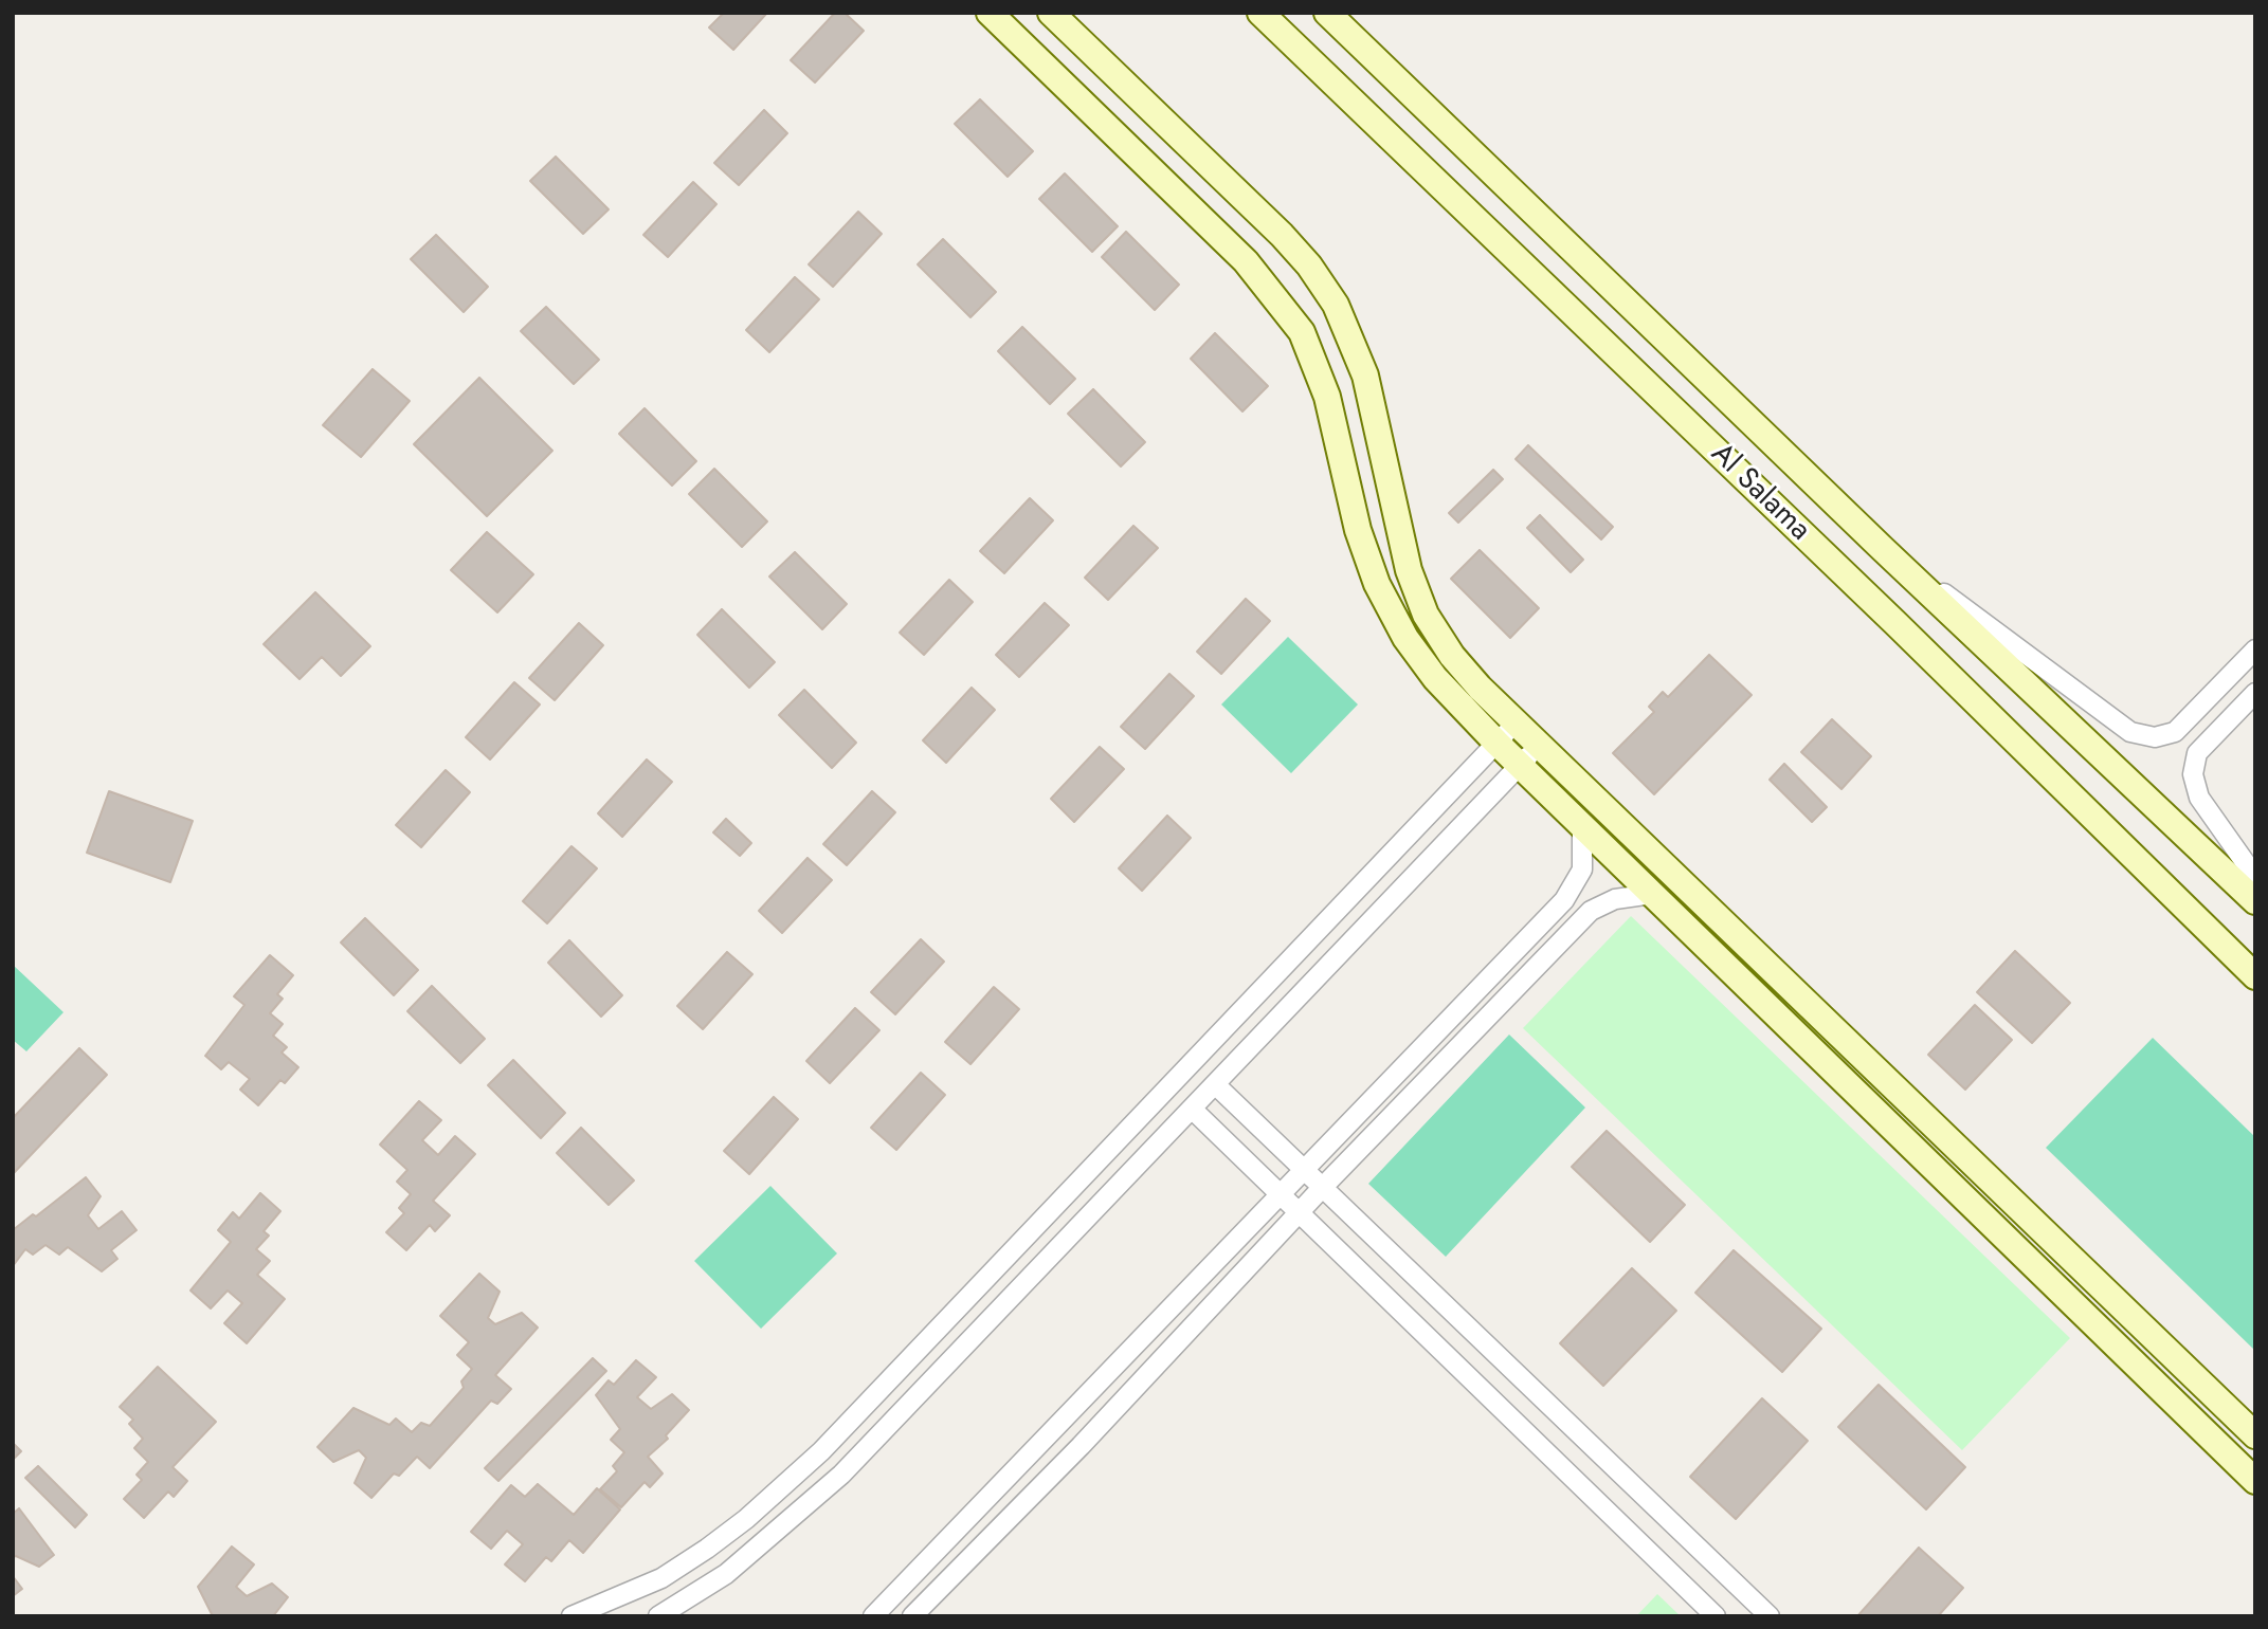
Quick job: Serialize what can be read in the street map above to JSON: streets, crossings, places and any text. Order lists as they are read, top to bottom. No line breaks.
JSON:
{"streets":{"street":["Al Salama"]}}
